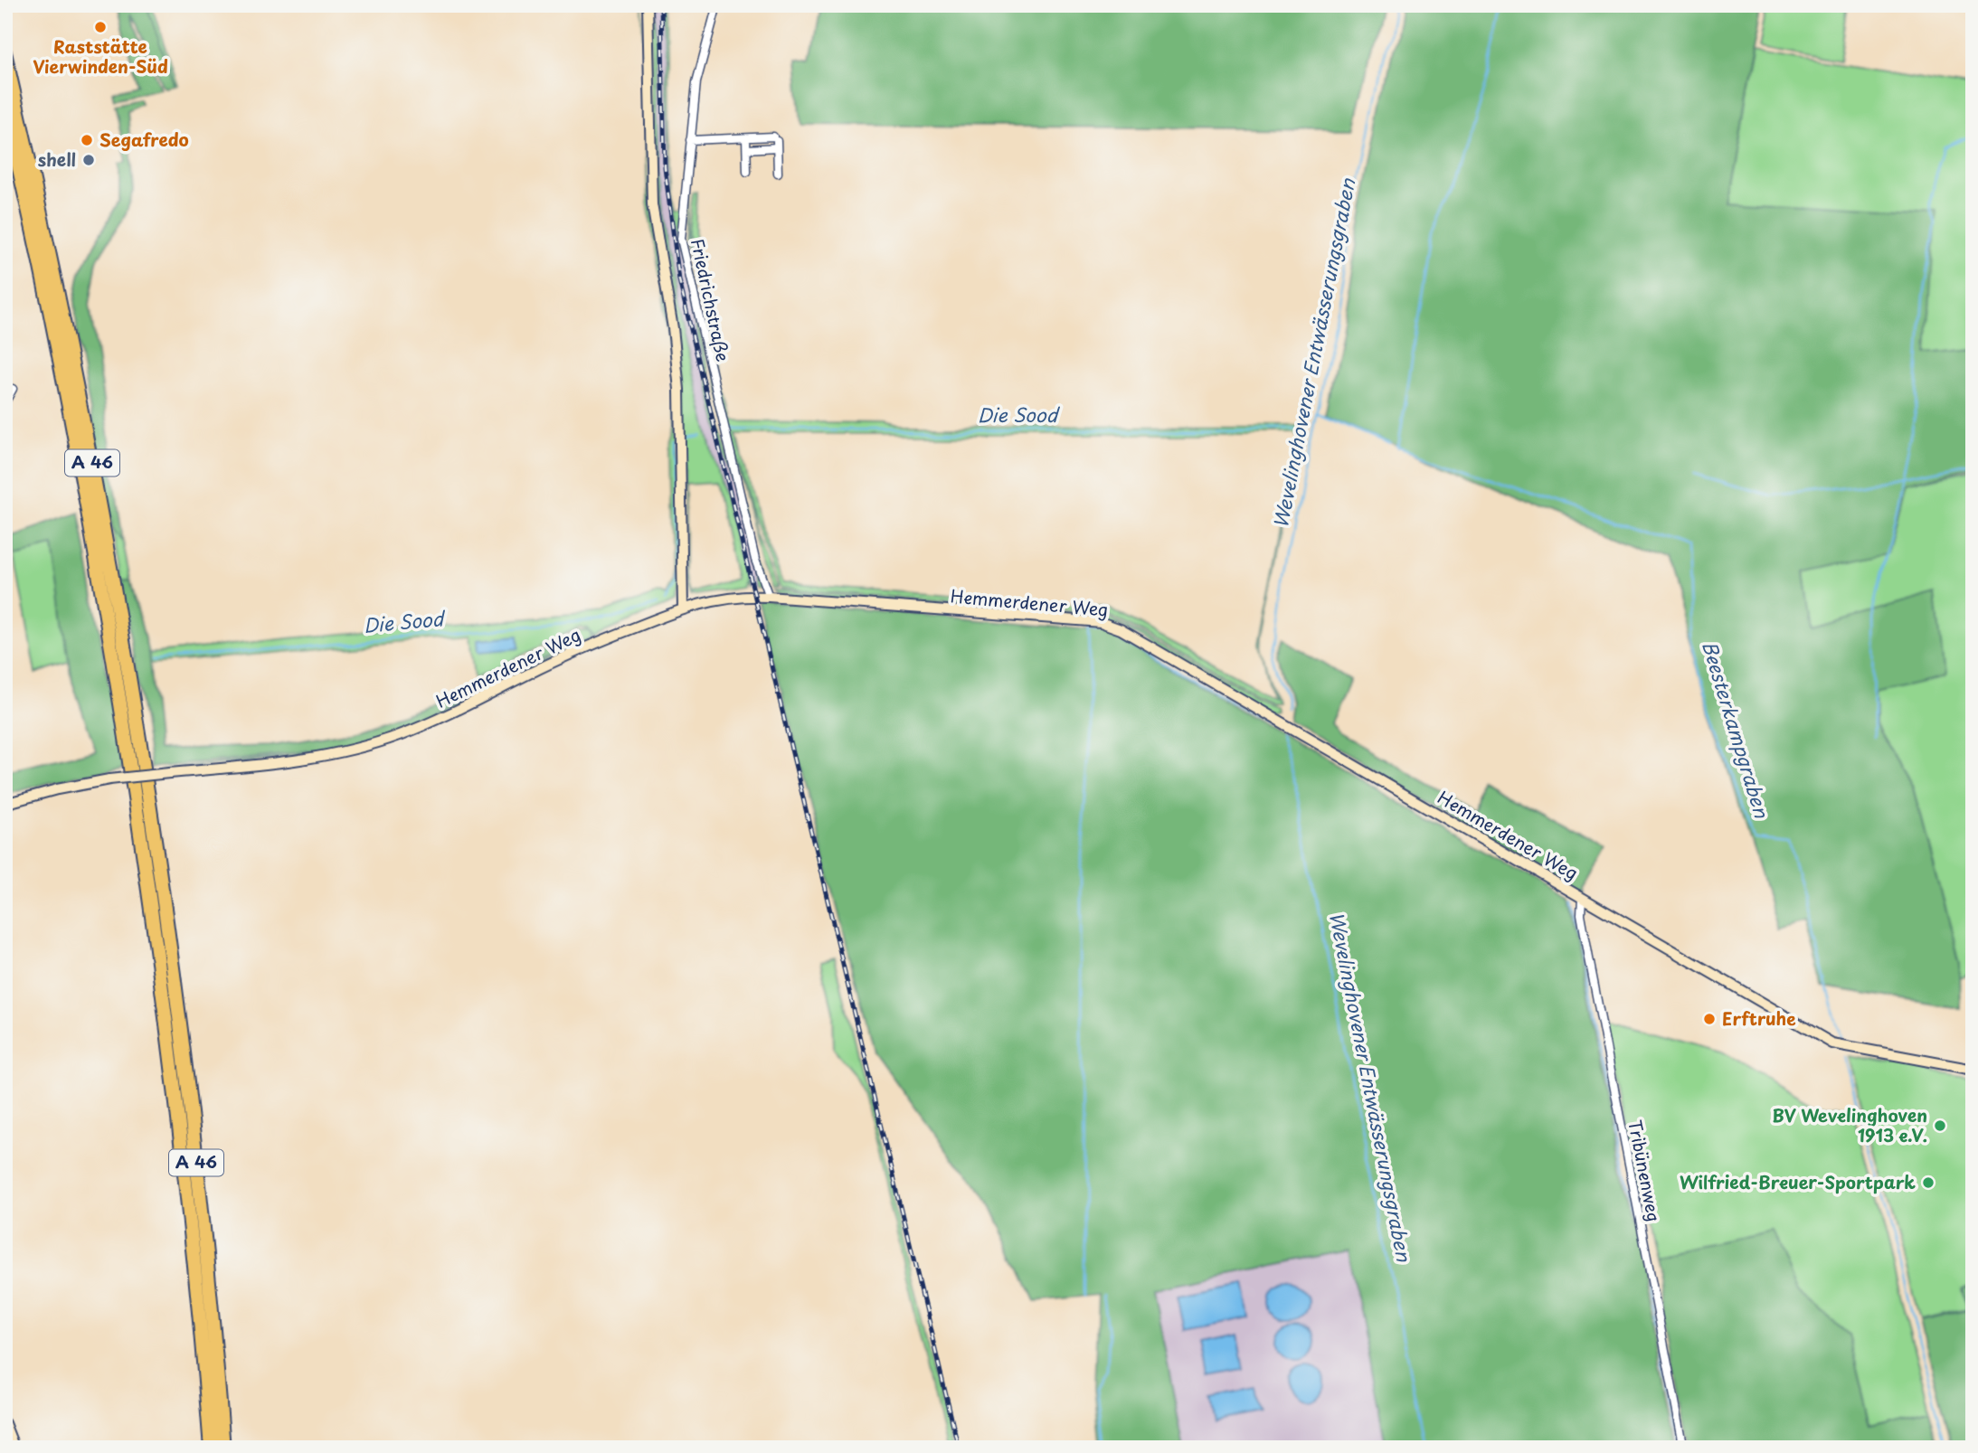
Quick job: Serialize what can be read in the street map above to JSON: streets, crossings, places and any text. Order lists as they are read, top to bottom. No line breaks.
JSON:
{"streets":{"highway":["A 46"],"main road":["Hemmerdener Weg"],"street":["Friedrichstraße","Tribünenweg"]},"crossings":[["Friedrichstraße","Hemmerdener Weg"],["Hemmerdener Weg","Tribünenweg"]],"water":["Wevelinghovener Entwässerungsgraben","Die Sood","Beesterkampgraben"],"places":["Raststätte Vierwinden-Süd","Segafredo","shell","Erftruhe","BV Wevelinghoven 1913 e.V.","Wilfried-Breuer-Sportpark"]}
